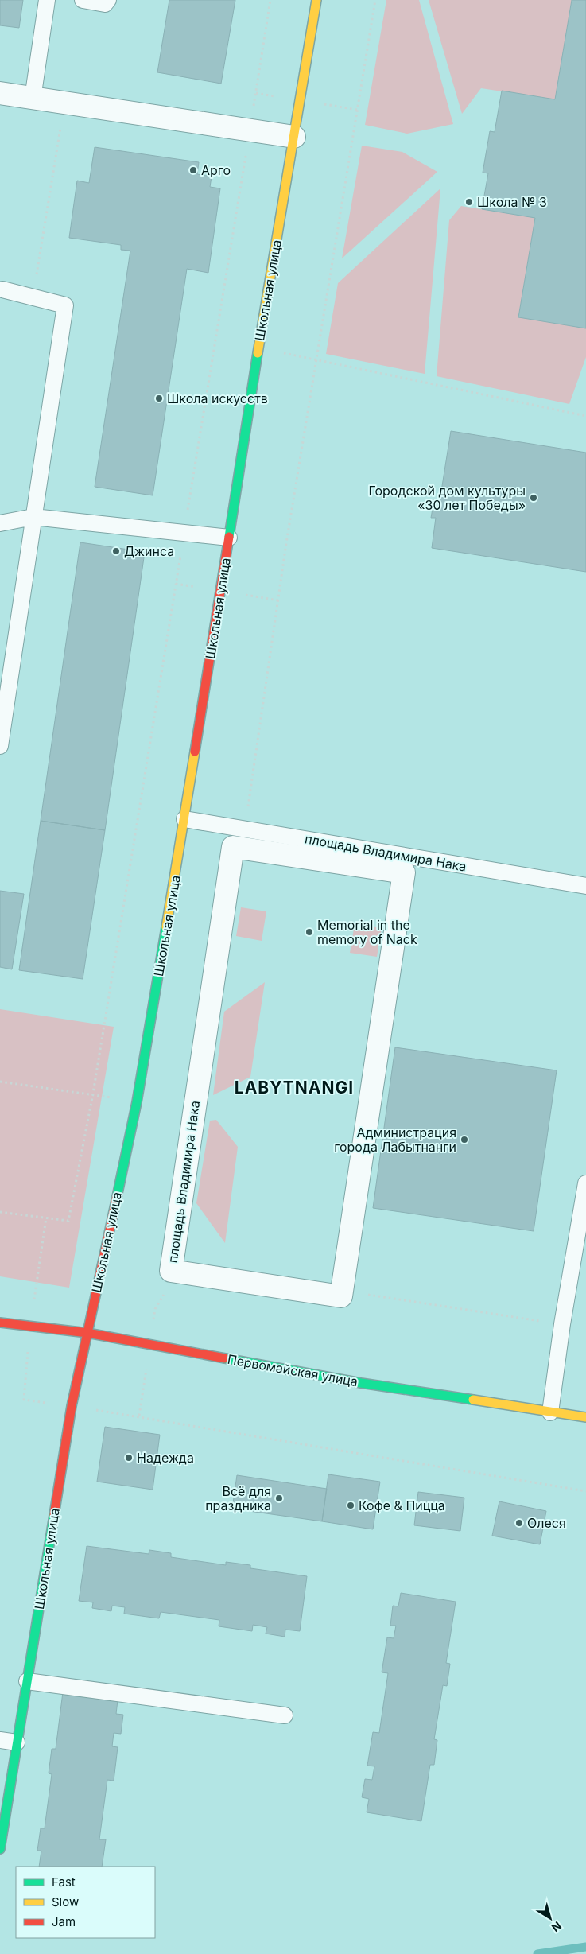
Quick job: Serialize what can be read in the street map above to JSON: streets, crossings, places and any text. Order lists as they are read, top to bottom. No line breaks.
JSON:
{"streets":{"street":["Школьная улица","площадь Владимира Нака","Первомайская улица"]},"crossings":[["Школьная улица","площадь Владимира Нака"],["Школьная улица","Первомайская улица"]],"districts":["LABYTNANGI"],"places":["Арго","Школа № 3","Школа искусств","Городской дом культуры «30 лет Победы»","Джинса","Memorial in the memory of Nack","Администрация города Лабытнанги","Надежда","Всё для праздника","Кофе & Пицца","Олеся"],"legend":["Fast","Slow","Jam"],"north":"bottom right"}
